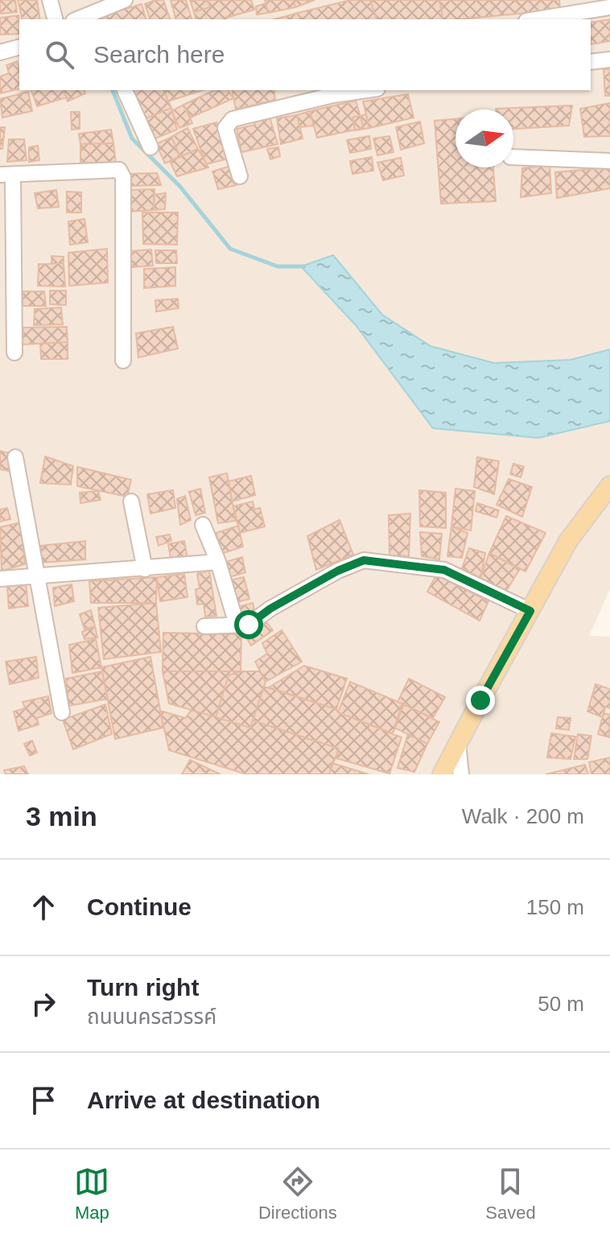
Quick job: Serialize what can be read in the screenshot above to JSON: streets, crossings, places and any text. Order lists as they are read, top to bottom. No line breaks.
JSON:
{"north":"right","page":{"search":"Search here","heading":["3 min","Walk · 200 m"],"list":[["Continue","150 m"],["Turn right","ถนนนครสวรรค์","50 m"],"Arrive at destination"],"nav":["Map","Directions","Saved"]}}
